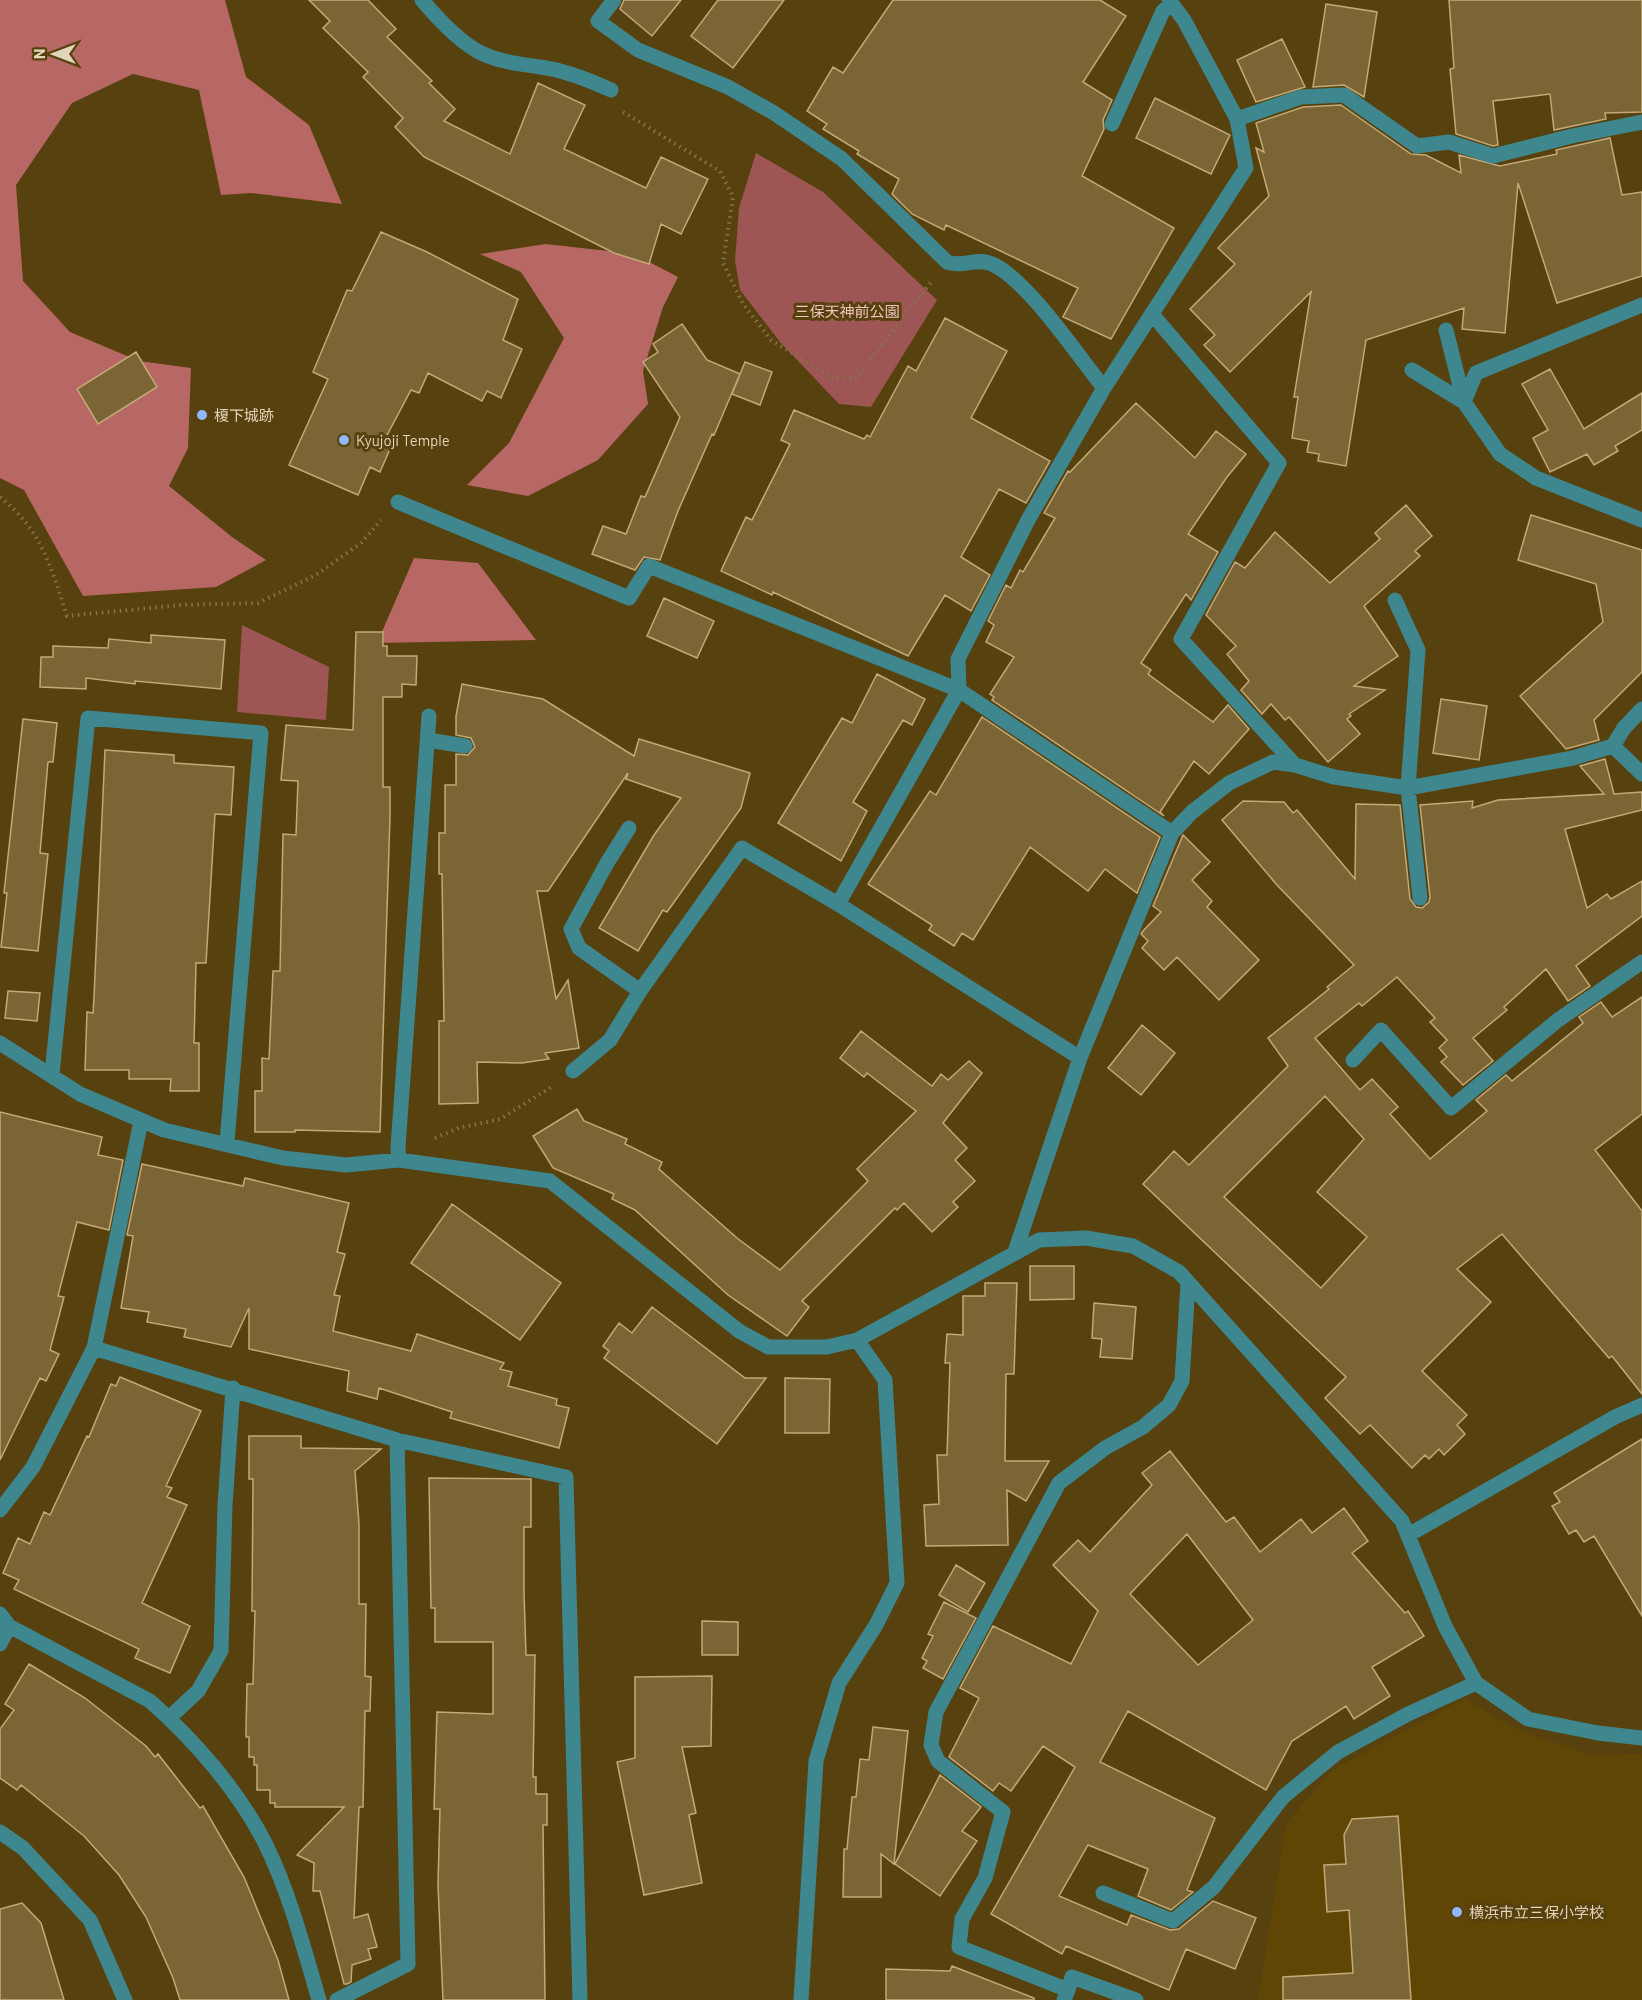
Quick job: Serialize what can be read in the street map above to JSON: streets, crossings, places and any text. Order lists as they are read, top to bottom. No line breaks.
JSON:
{"parks":["三保天神前公園"],"places":["榎下城跡","Kyujoji Temple","横浜市立三保小学校"],"north":"left"}
